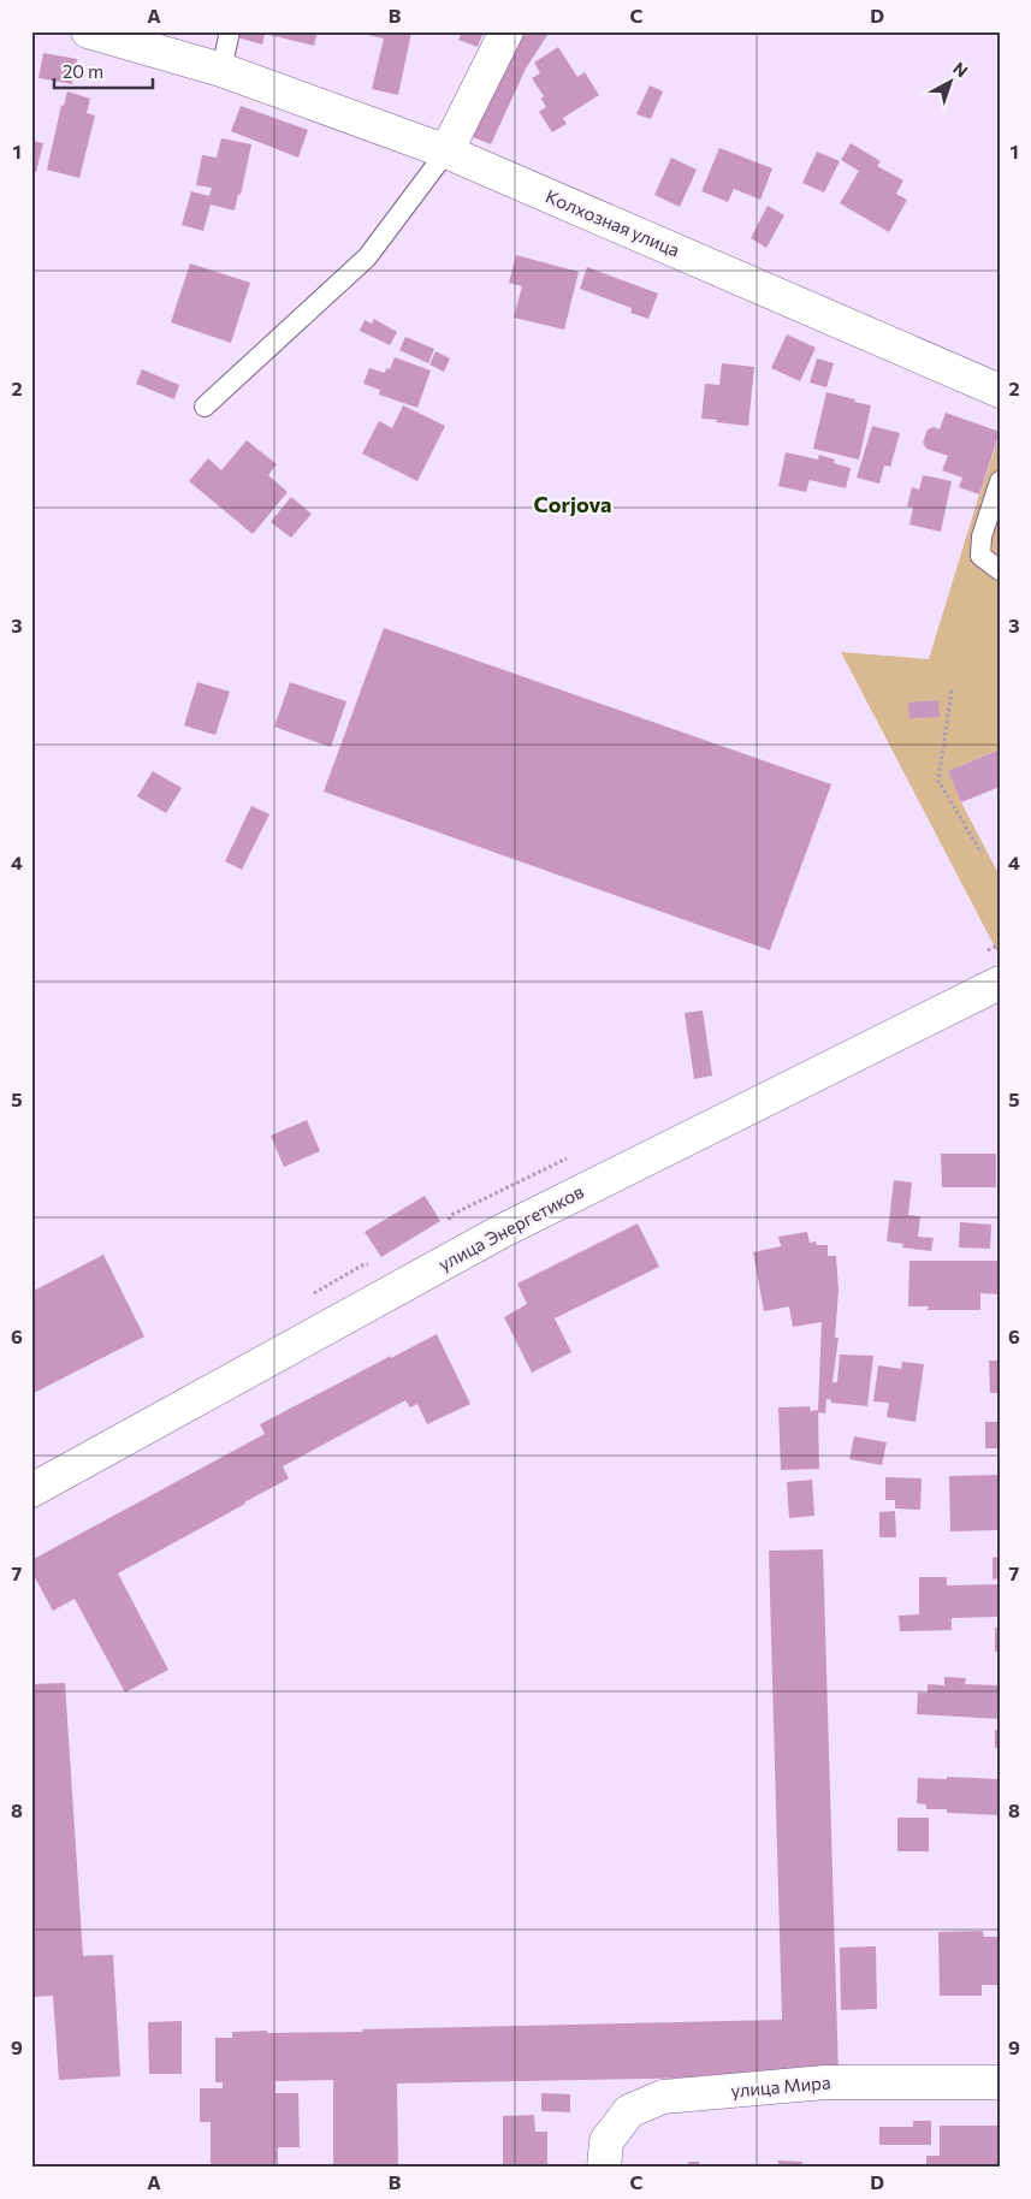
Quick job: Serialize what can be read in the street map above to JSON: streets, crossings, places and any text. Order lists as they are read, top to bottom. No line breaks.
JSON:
{"streets":{"street":["Колхозная улица","улица Энергетиков","улица Мира"]},"districts":["Corjova"],"scale_bar":"20 m","north":"top right","grid":{"columns":["A","B","C","D"],"rows":["1","2","3","4","5","6","7","8","9"]}}
